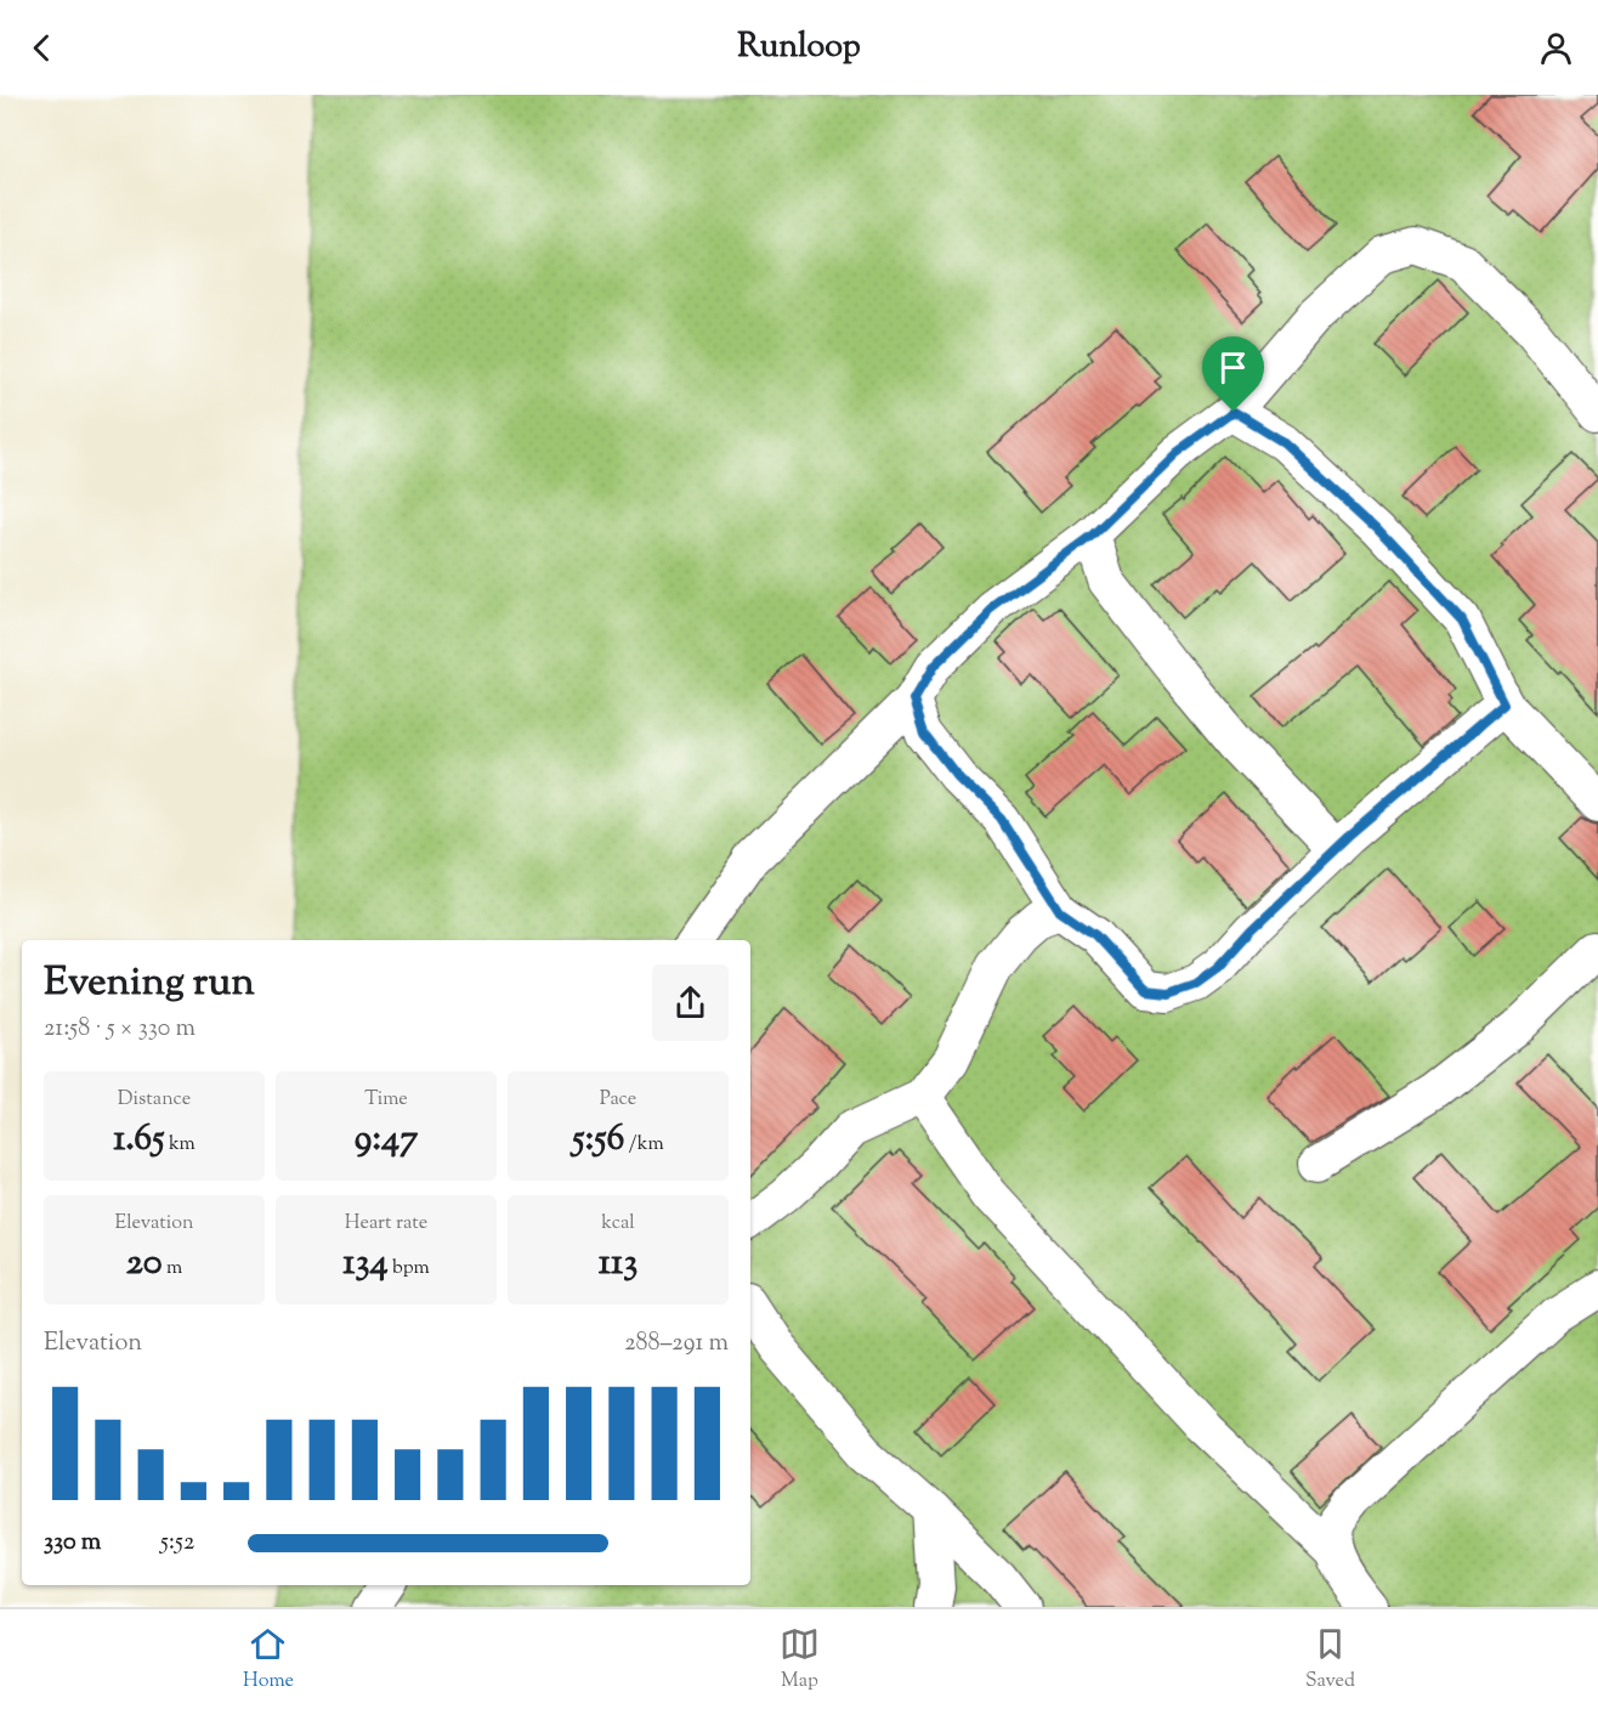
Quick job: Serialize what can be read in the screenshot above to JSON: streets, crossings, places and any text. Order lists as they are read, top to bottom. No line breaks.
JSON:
{"page":{"header":"Runloop","heading":["Evening run","21:58 · 5 × 330 m"],"stats":[["Distance","1.65 km"],["Time","9:47"],["Pace","5:56 /km"],["Elevation","20 m"],["Heart rate","134 bpm"],["kcal","113"]],"chart":["Elevation","288–291 m"],"list":[{"name":"330 m","note":"5:52"}],"tabs":["Home","Map","Saved"]}}
